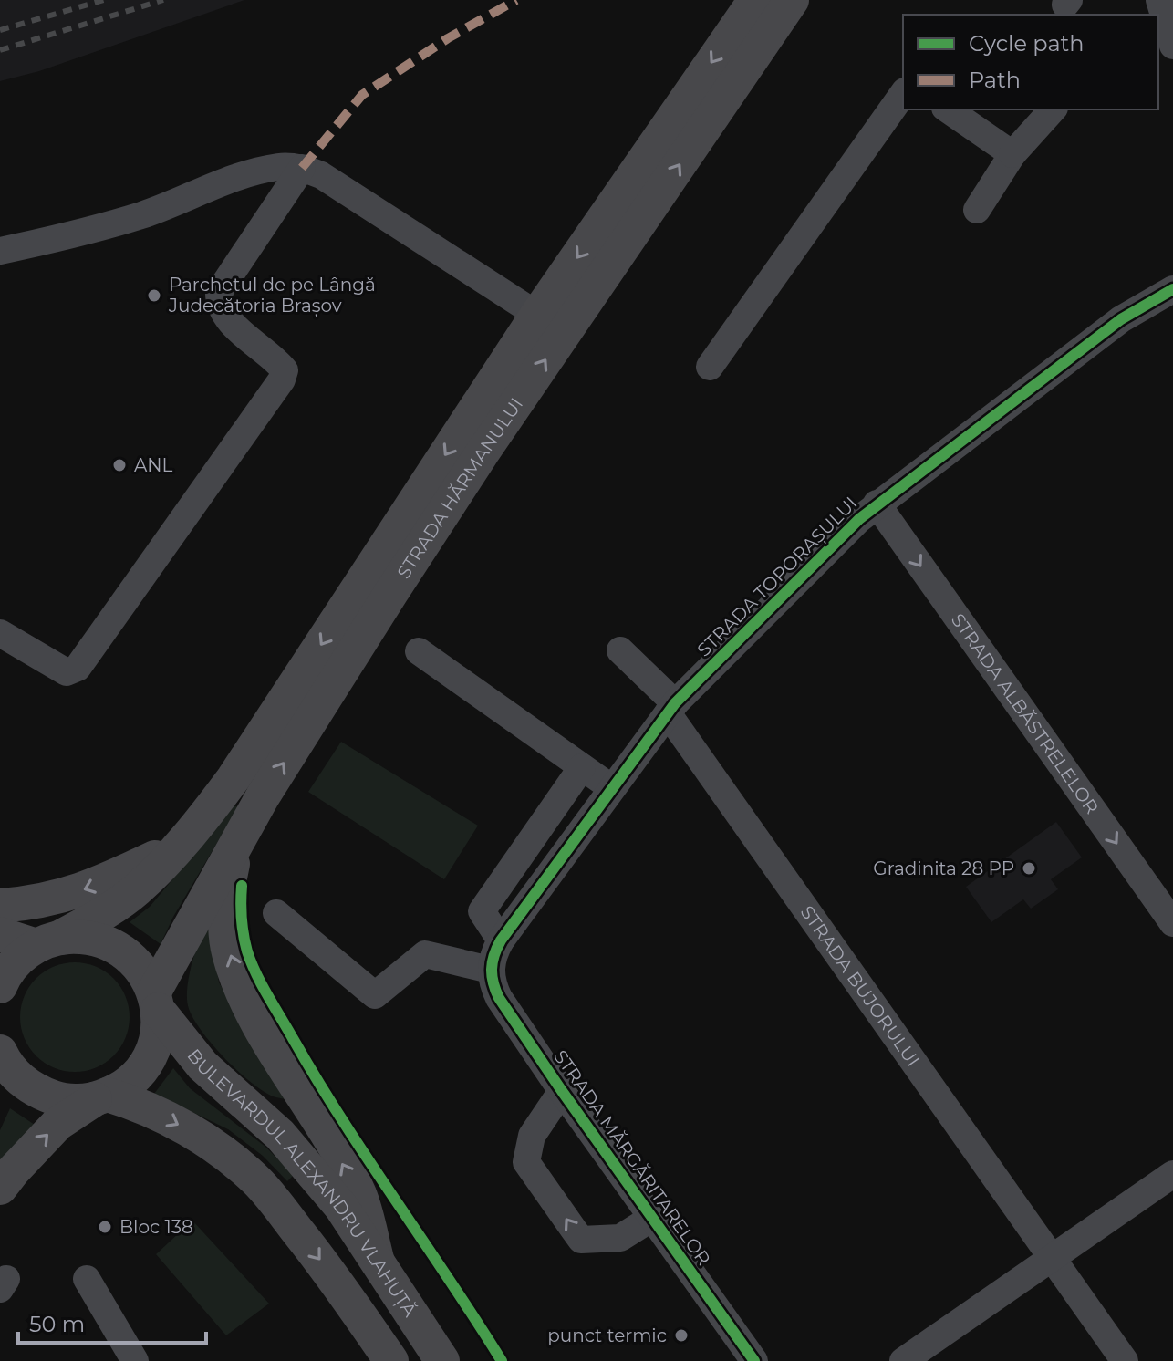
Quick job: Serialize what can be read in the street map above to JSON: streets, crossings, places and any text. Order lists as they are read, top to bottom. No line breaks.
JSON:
{"streets":{"main road":["STRADA HĂRMANULUI","BULEVARDUL ALEXANDRU VLAHUȚĂ"],"street":["STRADA TOPORAȘULUI","STRADA ALBĂSTRELELOR","STRADA BUJORULUI","STRADA MĂRGĂRITARELOR"]},"crossings":[["STRADA HĂRMANULUI","BULEVARDUL ALEXANDRU VLAHUȚĂ"],["STRADA TOPORAȘULUI","STRADA ALBĂSTRELELOR"],["STRADA TOPORAȘULUI","STRADA BUJORULUI"],["STRADA TOPORAȘULUI","STRADA MĂRGĂRITARELOR"]],"one_way":["STRADA ALBĂSTRELELOR"],"places":["Parchetul de pe Lângă Judecătoria Brașov","ANL","Gradinita 28 PP","Bloc 138","punct termic"],"legend":["Cycle path","Path"],"scale_bar":"50 m"}
